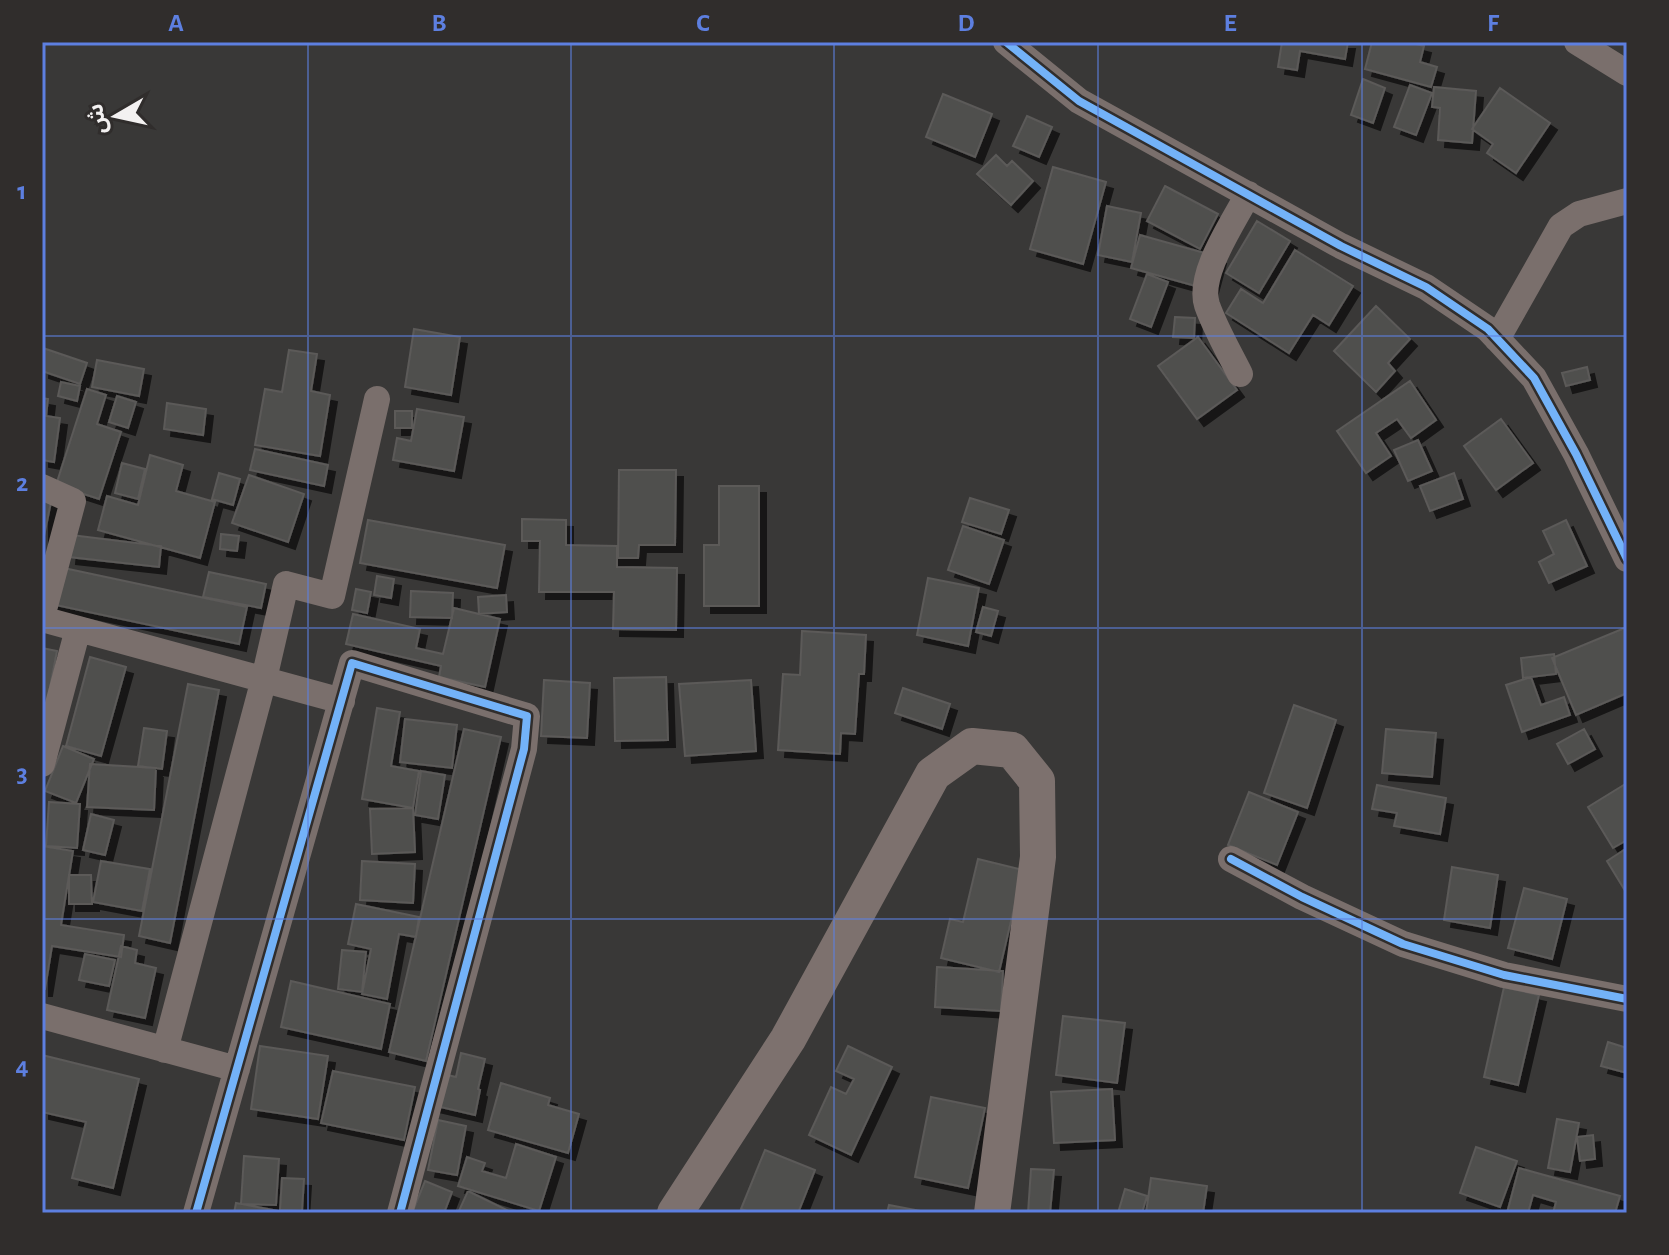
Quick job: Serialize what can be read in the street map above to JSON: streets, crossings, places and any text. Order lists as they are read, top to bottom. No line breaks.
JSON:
{"north":"left","grid":{"columns":["A","B","C","D","E","F"],"rows":["1","2","3","4"]}}
